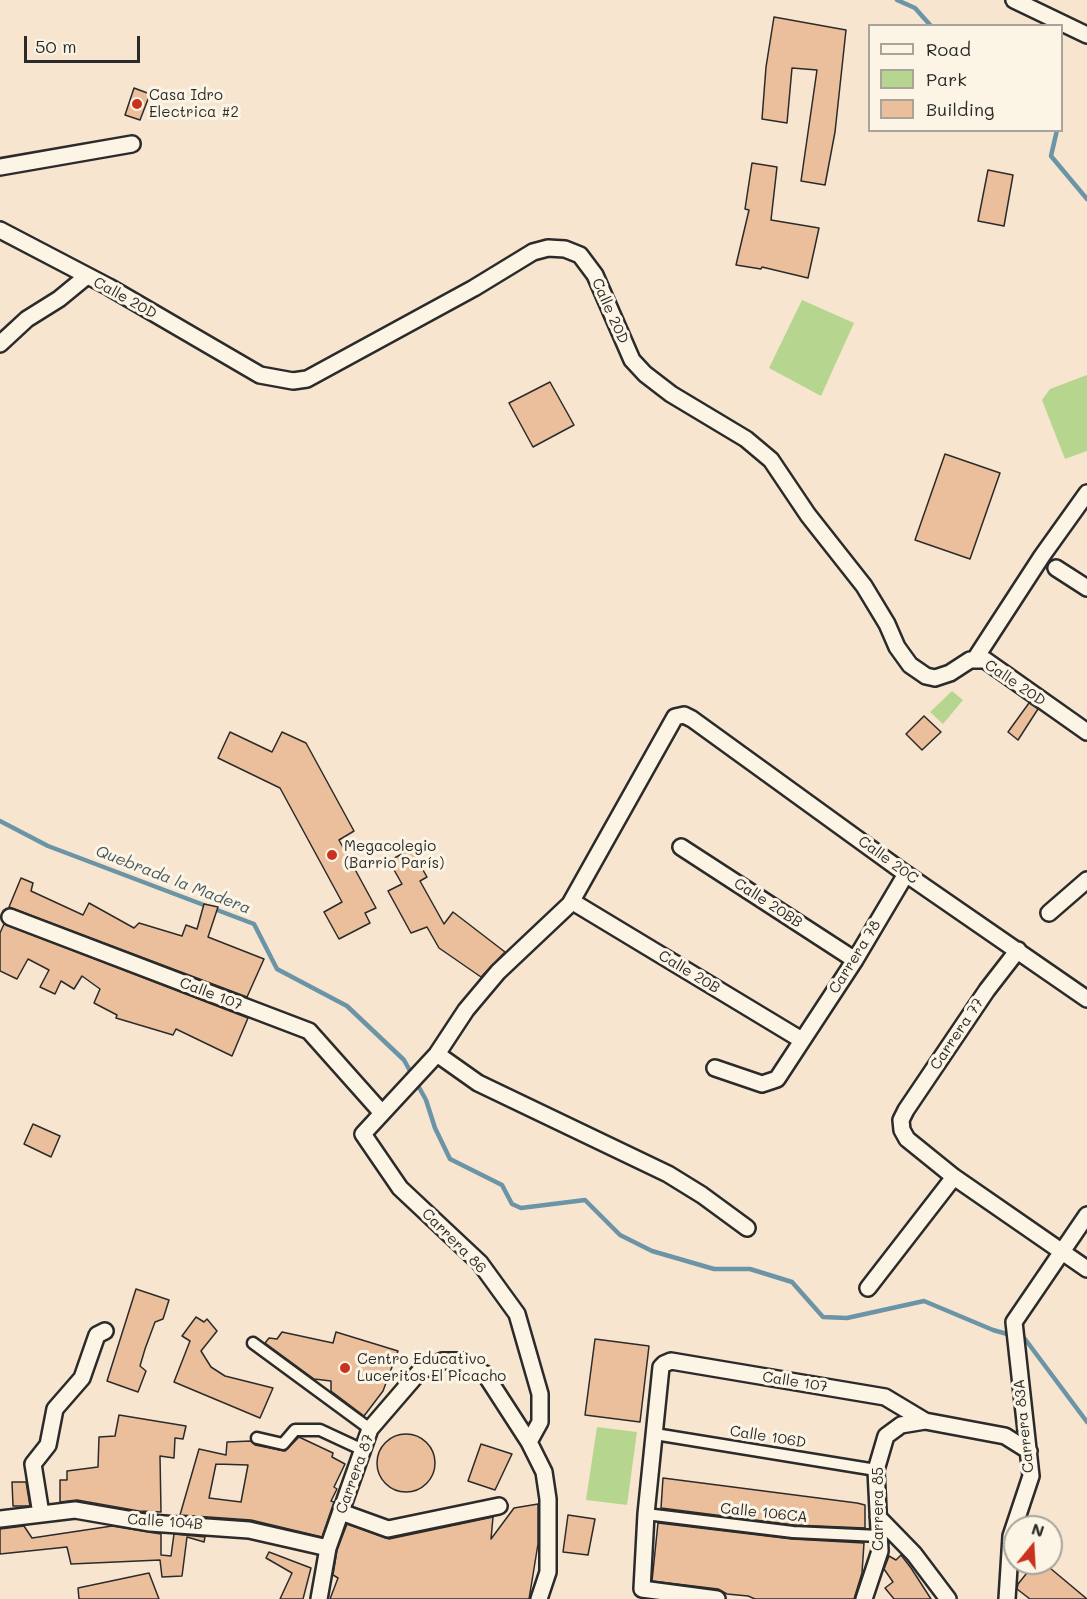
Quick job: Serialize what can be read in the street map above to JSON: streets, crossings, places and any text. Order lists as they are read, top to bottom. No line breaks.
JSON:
{"streets":{"street":["Calle 20D","Calle 20C","Calle 20BB","Carrera 78","Calle 20B","Calle 107","Carrera 77","Carrera 86","Carrera 83A","Calle 106D","Carrera 87","Carrera 85","Calle 106CA","Calle 104B"]},"crossings":[["Calle 20C","Carrera 78"],["Calle 20C","Carrera 77"],["Calle 20BB","Carrera 78"],["Carrera 78","Calle 20B"],["Calle 107","Carrera 86"],["Calle 107","Carrera 83A"],["Calle 107","Calle 106D"],["Calle 107","Carrera 85"],["Carrera 86","Carrera 87"],["Calle 106D","Carrera 85"],["Carrera 87","Calle 104B"],["Carrera 85","Calle 106CA"]],"water":["Quebrada la Madera"],"places":["Casa Idro Electrica #2","Megacolegio (Barrio París)","Centro Educativo Luceritos El Picacho"],"legend":["Road","Park","Building"],"scale_bar":"50 m","north":"top"}
